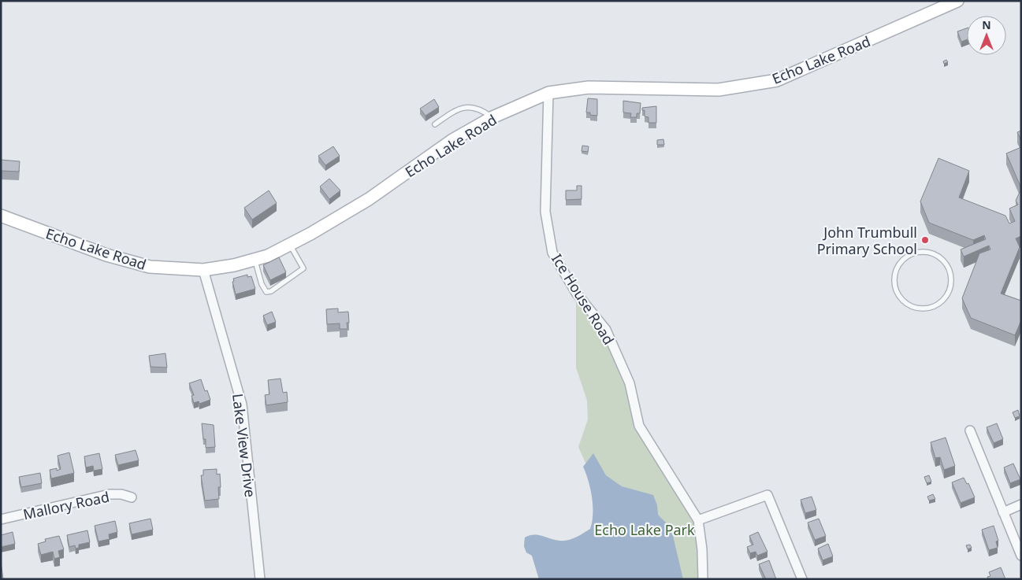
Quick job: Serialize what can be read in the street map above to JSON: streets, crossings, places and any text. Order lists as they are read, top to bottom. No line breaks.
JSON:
{"streets":{"main road":["Echo Lake Road"],"street":["Ice House Road","Lake View Drive","Mallory Road"]},"crossings":[["Echo Lake Road","Ice House Road"],["Echo Lake Road","Lake View Drive"]],"parks":["Echo Lake Park"],"places":["John Trumbull Primary School"],"north":"top"}
